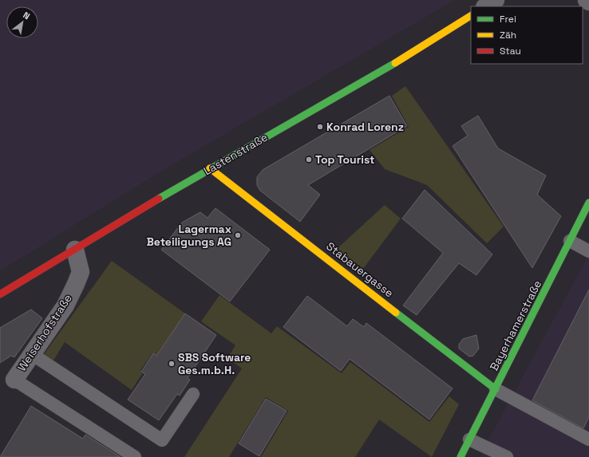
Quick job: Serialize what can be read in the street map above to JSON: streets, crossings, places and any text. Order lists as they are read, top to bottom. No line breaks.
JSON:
{"streets":{"street":["Lastenstraße","Stabauergasse","Bayerhamerstraße","Weiserhofstraße"]},"crossings":[["Lastenstraße","Stabauergasse"],["Lastenstraße","Weiserhofstraße"],["Stabauergasse","Bayerhamerstraße"]],"places":["Konrad Lorenz","Top Tourist","Lagermax Beteiligungs AG","SBS Software Ges.m.b.H."],"legend":["Frei","Zäh","Stau"],"north":"top right"}
